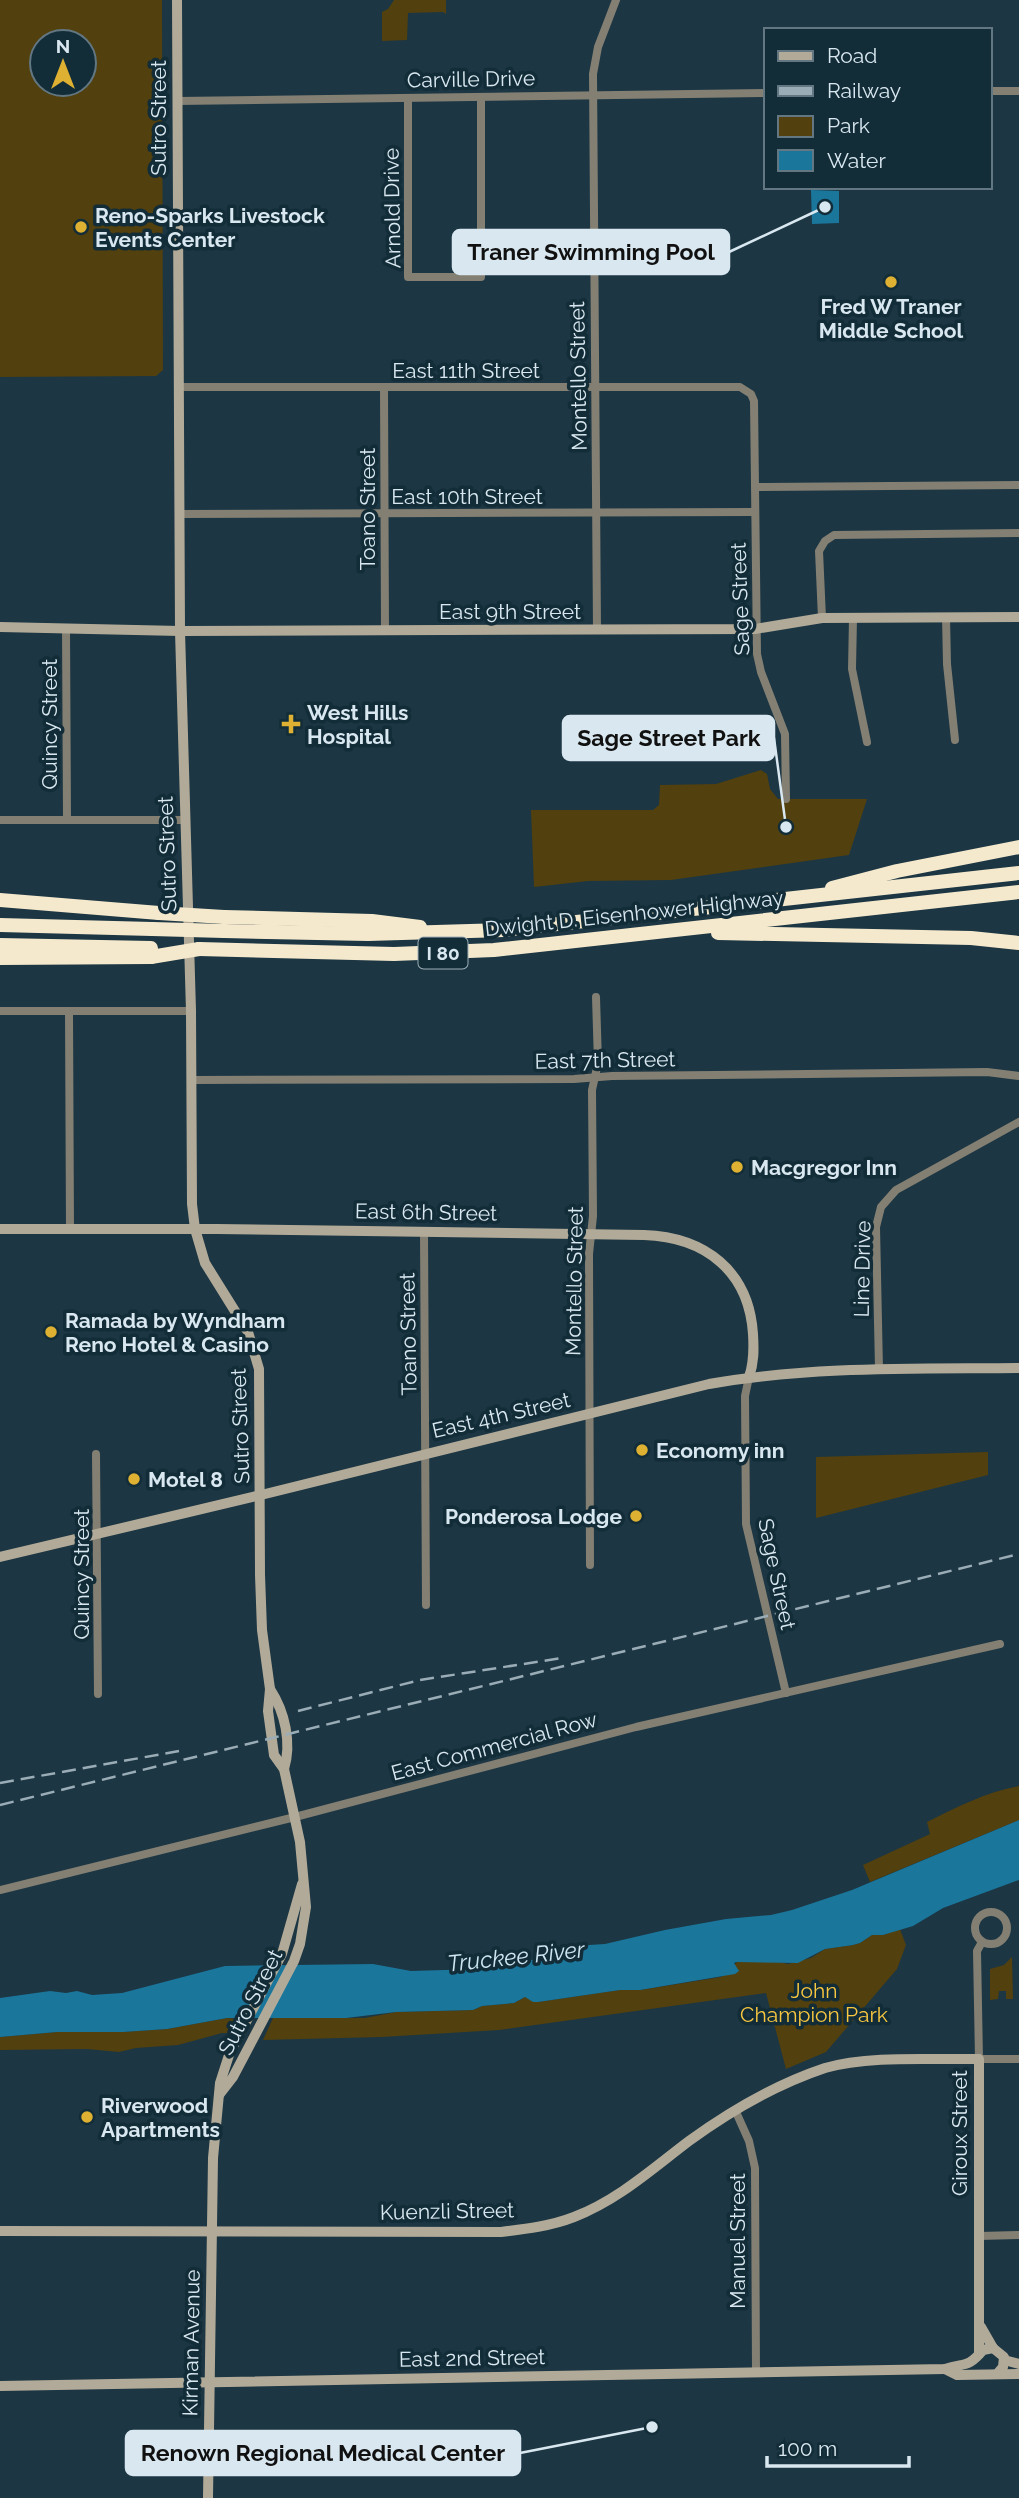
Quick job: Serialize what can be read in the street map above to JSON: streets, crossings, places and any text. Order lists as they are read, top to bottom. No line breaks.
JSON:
{"streets":{"highway":["Dwight D. Eisenhower Highway","I 80"],"street":["Carville Drive","Sutro Street","Arnold Drive","East 11th Street","Montello Street","East 10th Street","Toano Street","Sage Street","East 9th Street","Quincy Street","East 7th Street","East 6th Street","Line Drive","East 4th Street","East Commercial Row","Giroux Street","Kuenzli Street","Manuel Street","Kirman Avenue","East 2nd Street"]},"crossings":[["Carville Drive","Sutro Street"],["Carville Drive","Arnold Drive"],["Carville Drive","Montello Street"],["Sutro Street","East 11th Street"],["Sutro Street","East 10th Street"],["Sutro Street","East 9th Street"],["Sutro Street","East 7th Street"],["Sutro Street","East 6th Street"],["Sutro Street","East 4th Street"],["Sutro Street","East Commercial Row"],["Sutro Street","Kuenzli Street"],["Sutro Street","Kirman Avenue"],["East 11th Street","Montello Street"],["East 11th Street","Toano Street"],["East 11th Street","Sage Street"],["Montello Street","East 10th Street"],["Montello Street","East 9th Street"],["Montello Street","East 7th Street"],["Montello Street","East 6th Street"],["Montello Street","East 4th Street"],["East 10th Street","Toano Street"],["East 10th Street","Sage Street"],["Toano Street","East 9th Street"],["Toano Street","East 6th Street"],["Toano Street","East 4th Street"],["Sage Street","East 9th Street"],["Sage Street","East 6th Street"],["Sage Street","East 4th Street"],["Sage Street","East Commercial Row"],["East 9th Street","Quincy Street"],["Quincy Street","East 4th Street"],["East 6th Street","East 4th Street"],["Line Drive","East 4th Street"],["Giroux Street","Kuenzli Street"],["Giroux Street","East 2nd Street"],["Kuenzli Street","Manuel Street"],["Kuenzli Street","Kirman Avenue"],["Manuel Street","East 2nd Street"],["Kirman Avenue","East 2nd Street"]],"water":["Truckee River"],"parks":["John Champion Park"],"places":{"other":["Traner Swimming Pool","Reno-Sparks Livestock Events Center","Fred W Traner Middle School","Sage Street Park","Macgregor Inn","Ramada by Wyndham Reno Hotel & Casino","Economy inn","Motel 8","Ponderosa Lodge","Riverwood Apartments","Renown Regional Medical Center"],"health":["West Hills Hospital"]},"legend":["Road","Railway","Park","Water"],"scale_bar":"100 m","north":"top"}
